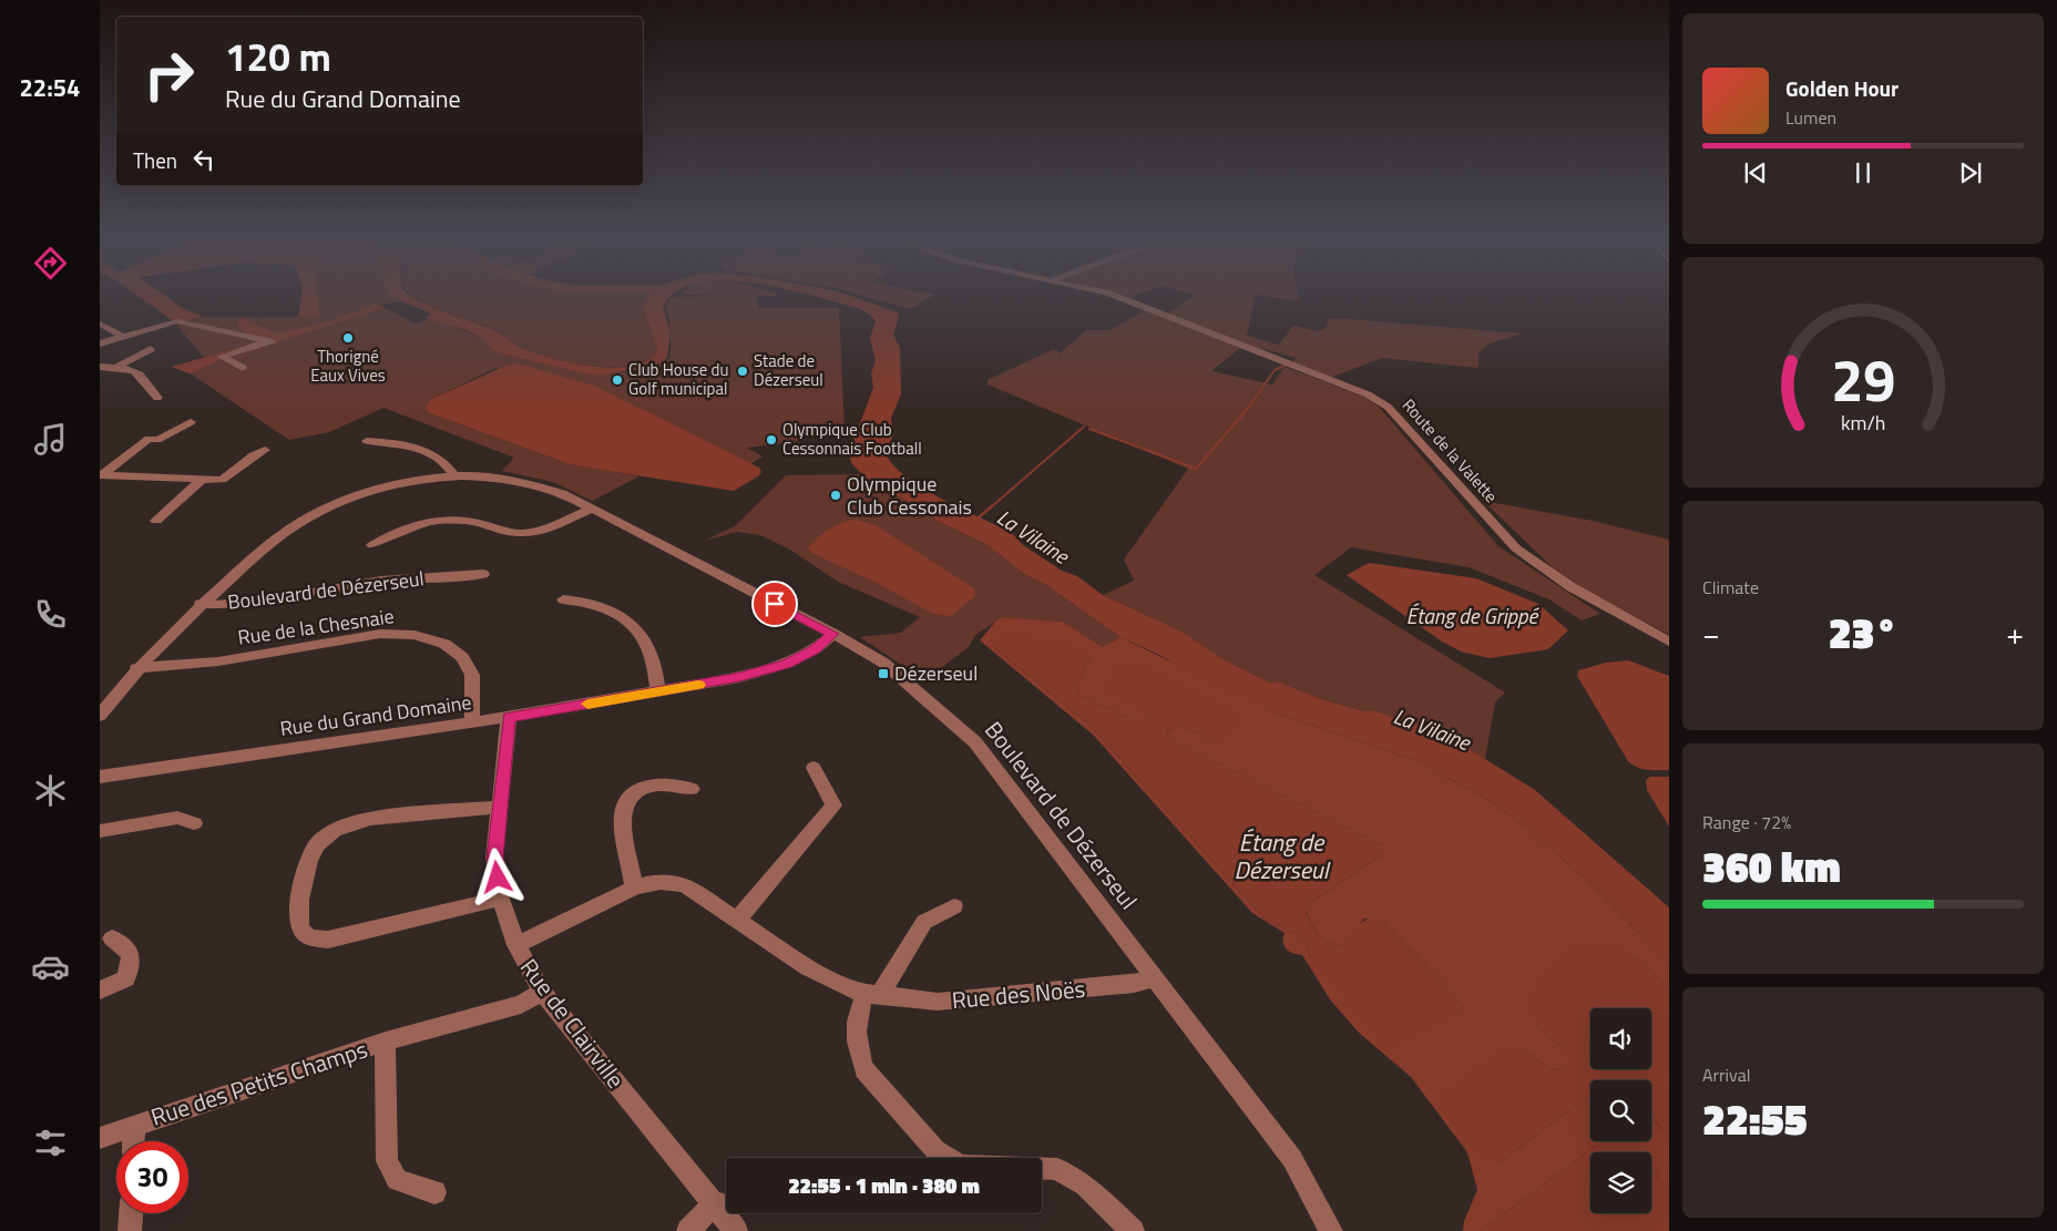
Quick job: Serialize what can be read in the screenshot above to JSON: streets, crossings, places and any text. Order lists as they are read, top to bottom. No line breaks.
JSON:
{"streets":{"street":["Route de la Valette","Boulevard de Dézerseul","Rue de la Chesnaie","Rue du Grand Domaine","Rue des Noës","Rue de Clairville","Rue des Petits Champs"]},"crossings":[["Boulevard de Dézerseul","Rue de la Chesnaie"],["Boulevard de Dézerseul","Rue du Grand Domaine"],["Boulevard de Dézerseul","Rue des Noës"],["Rue de la Chesnaie","Rue du Grand Domaine"],["Rue du Grand Domaine","Rue de Clairville"],["Rue des Noës","Rue de Clairville"],["Rue de Clairville","Rue des Petits Champs"]],"water":["La Vilaine","Étang de Grippé","Étang de Dézerseul"],"places":{"other":["Thorigné Eaux Vives","Stade de Dézerseul","Club House du Golf municipal","Olympique Club Cessonnais Football","Olympique Club Cessonais"],"transit":["Dézerseul"]},"page":{"tabs":"22:54","turn":["120 m","Rue du Grand Domaine"],"song":["Golden Hour","Lumen"],"then":"Then","tile":["Climate",["Range · 72%","360 km"],["Arrival","22:55"]],"heat":["−","23°","+"],"limit":"30","trip":"22:55 · 1 min · 380 m","gauge":["29","km/h"]}}
